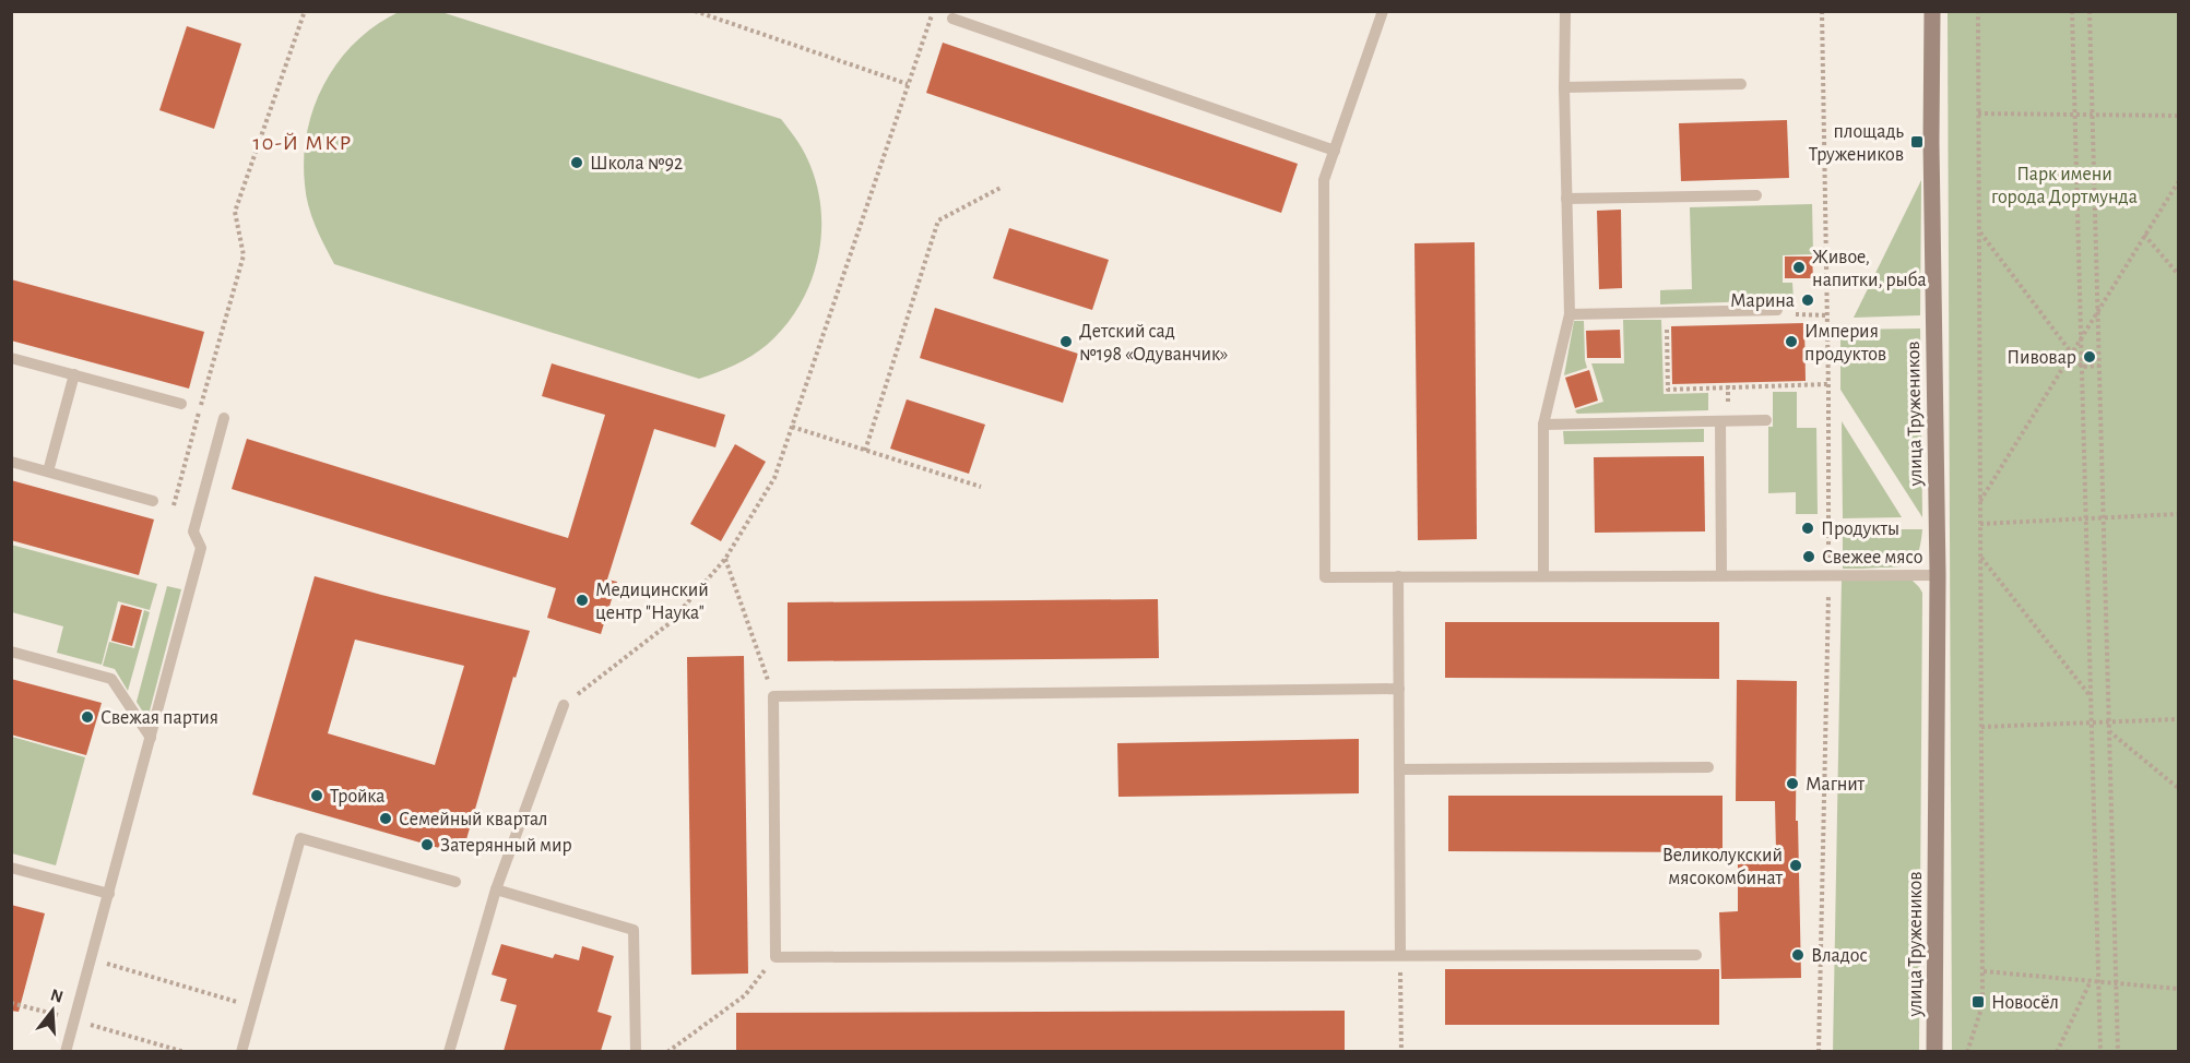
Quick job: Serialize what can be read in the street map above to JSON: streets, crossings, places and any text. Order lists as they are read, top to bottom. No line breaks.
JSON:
{"streets":{"main road":["улица Тружеников"]},"districts":["10-Й МКР"],"parks":["Парк имени города Дортмунда"],"places":{"transit":["площадь Тружеников","Новосёл"],"other":["Школа №92","Живое, напитки, рыба","Марина","Детский сад №198 «Одуванчик»","Империя продуктов","Пивовар","Продукты","Свежее мясо","Медицинский центр \"Наука\"","Свежая партия","Магнит","Тройка","Семейный квартал","Затерянный мир","Великолукский мясокомбинат","Владос"]},"north":"top"}
